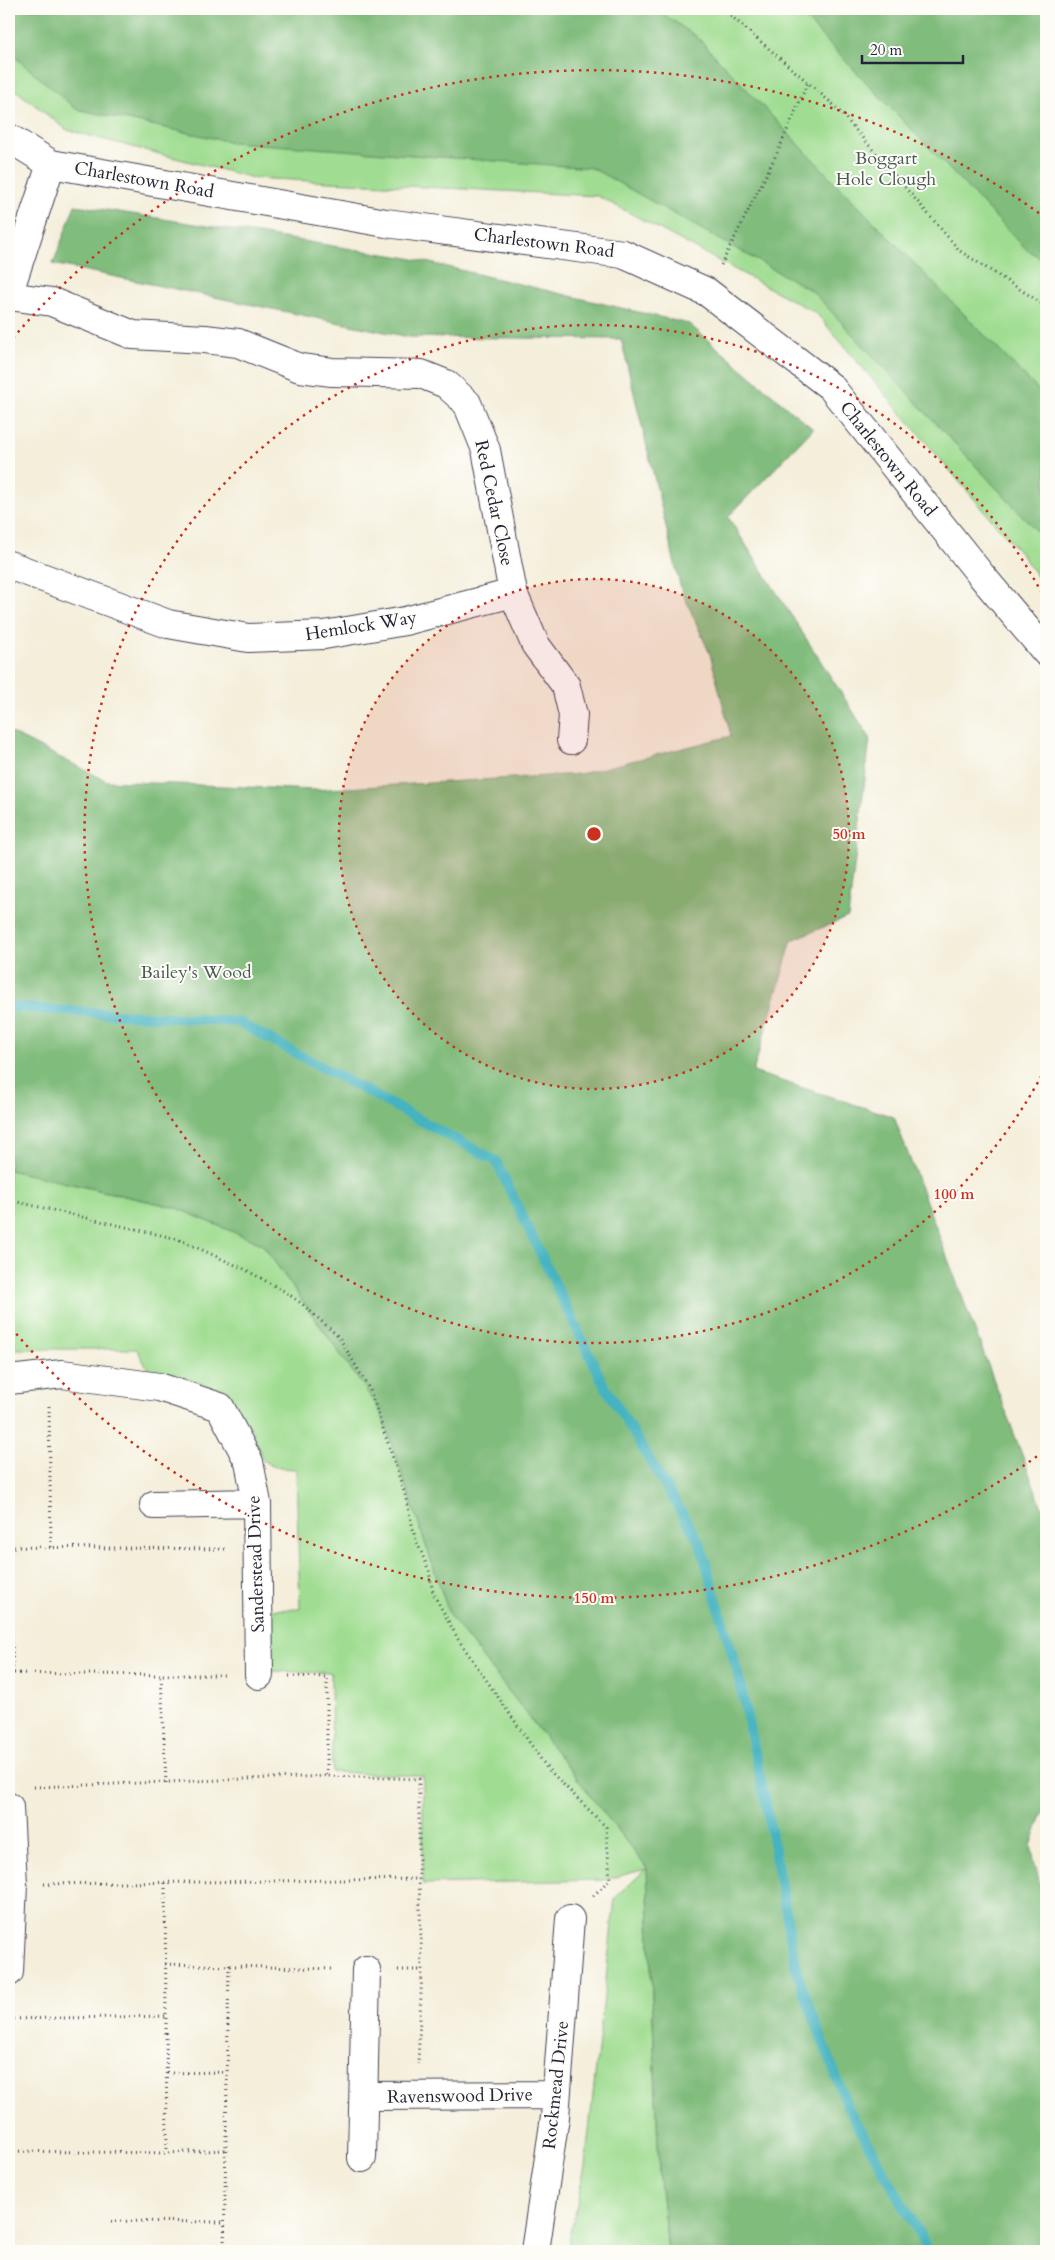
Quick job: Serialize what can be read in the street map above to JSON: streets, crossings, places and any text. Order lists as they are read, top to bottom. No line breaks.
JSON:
{"streets":{"street":["Charlestown Road","Red Cedar Close","Hemlock Way","Sanderstead Drive","Rockmead Drive","Ravenswood Drive"]},"crossings":[["Red Cedar Close","Hemlock Way"],["Rockmead Drive","Ravenswood Drive"]],"parks":["Boggart Hole Clough","Bailey's Wood"],"scale_bar":"20 m","rings":["50 m","100 m","150 m"]}
